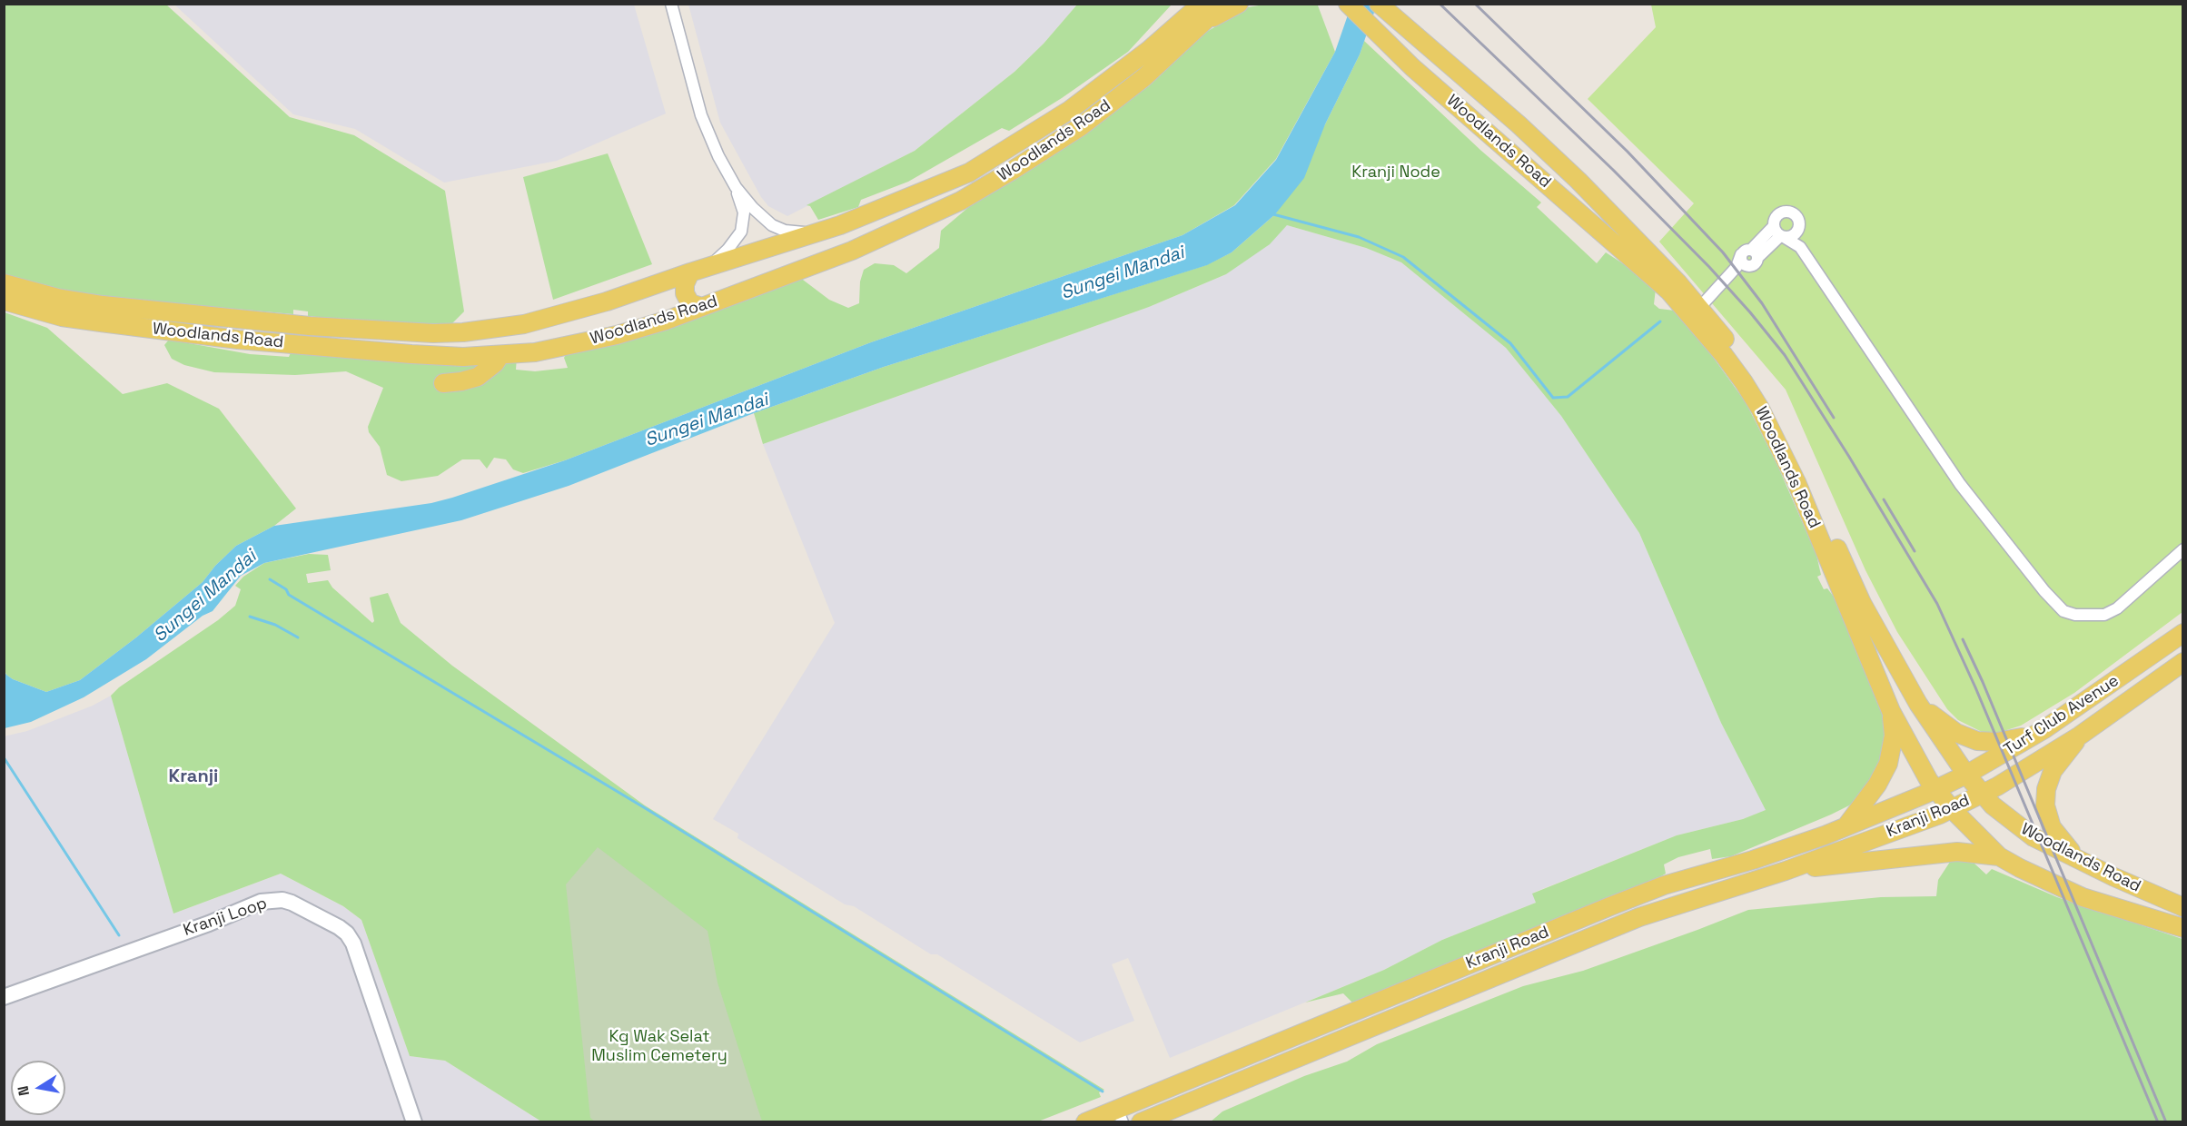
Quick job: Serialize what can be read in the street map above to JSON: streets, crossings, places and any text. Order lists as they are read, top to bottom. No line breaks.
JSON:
{"streets":{"main road":["Woodlands Road","Turf Club Avenue","Kranji Road"],"street":["Kranji Loop"]},"crossings":[["Woodlands Road","Turf Club Avenue"],["Woodlands Road","Kranji Road"],["Turf Club Avenue","Kranji Road"]],"districts":["Kranji"],"water":["Sungei Mandai"],"parks":["Kranji Node","Kg Wak Selat Muslim Cemetery"],"north":"left"}
